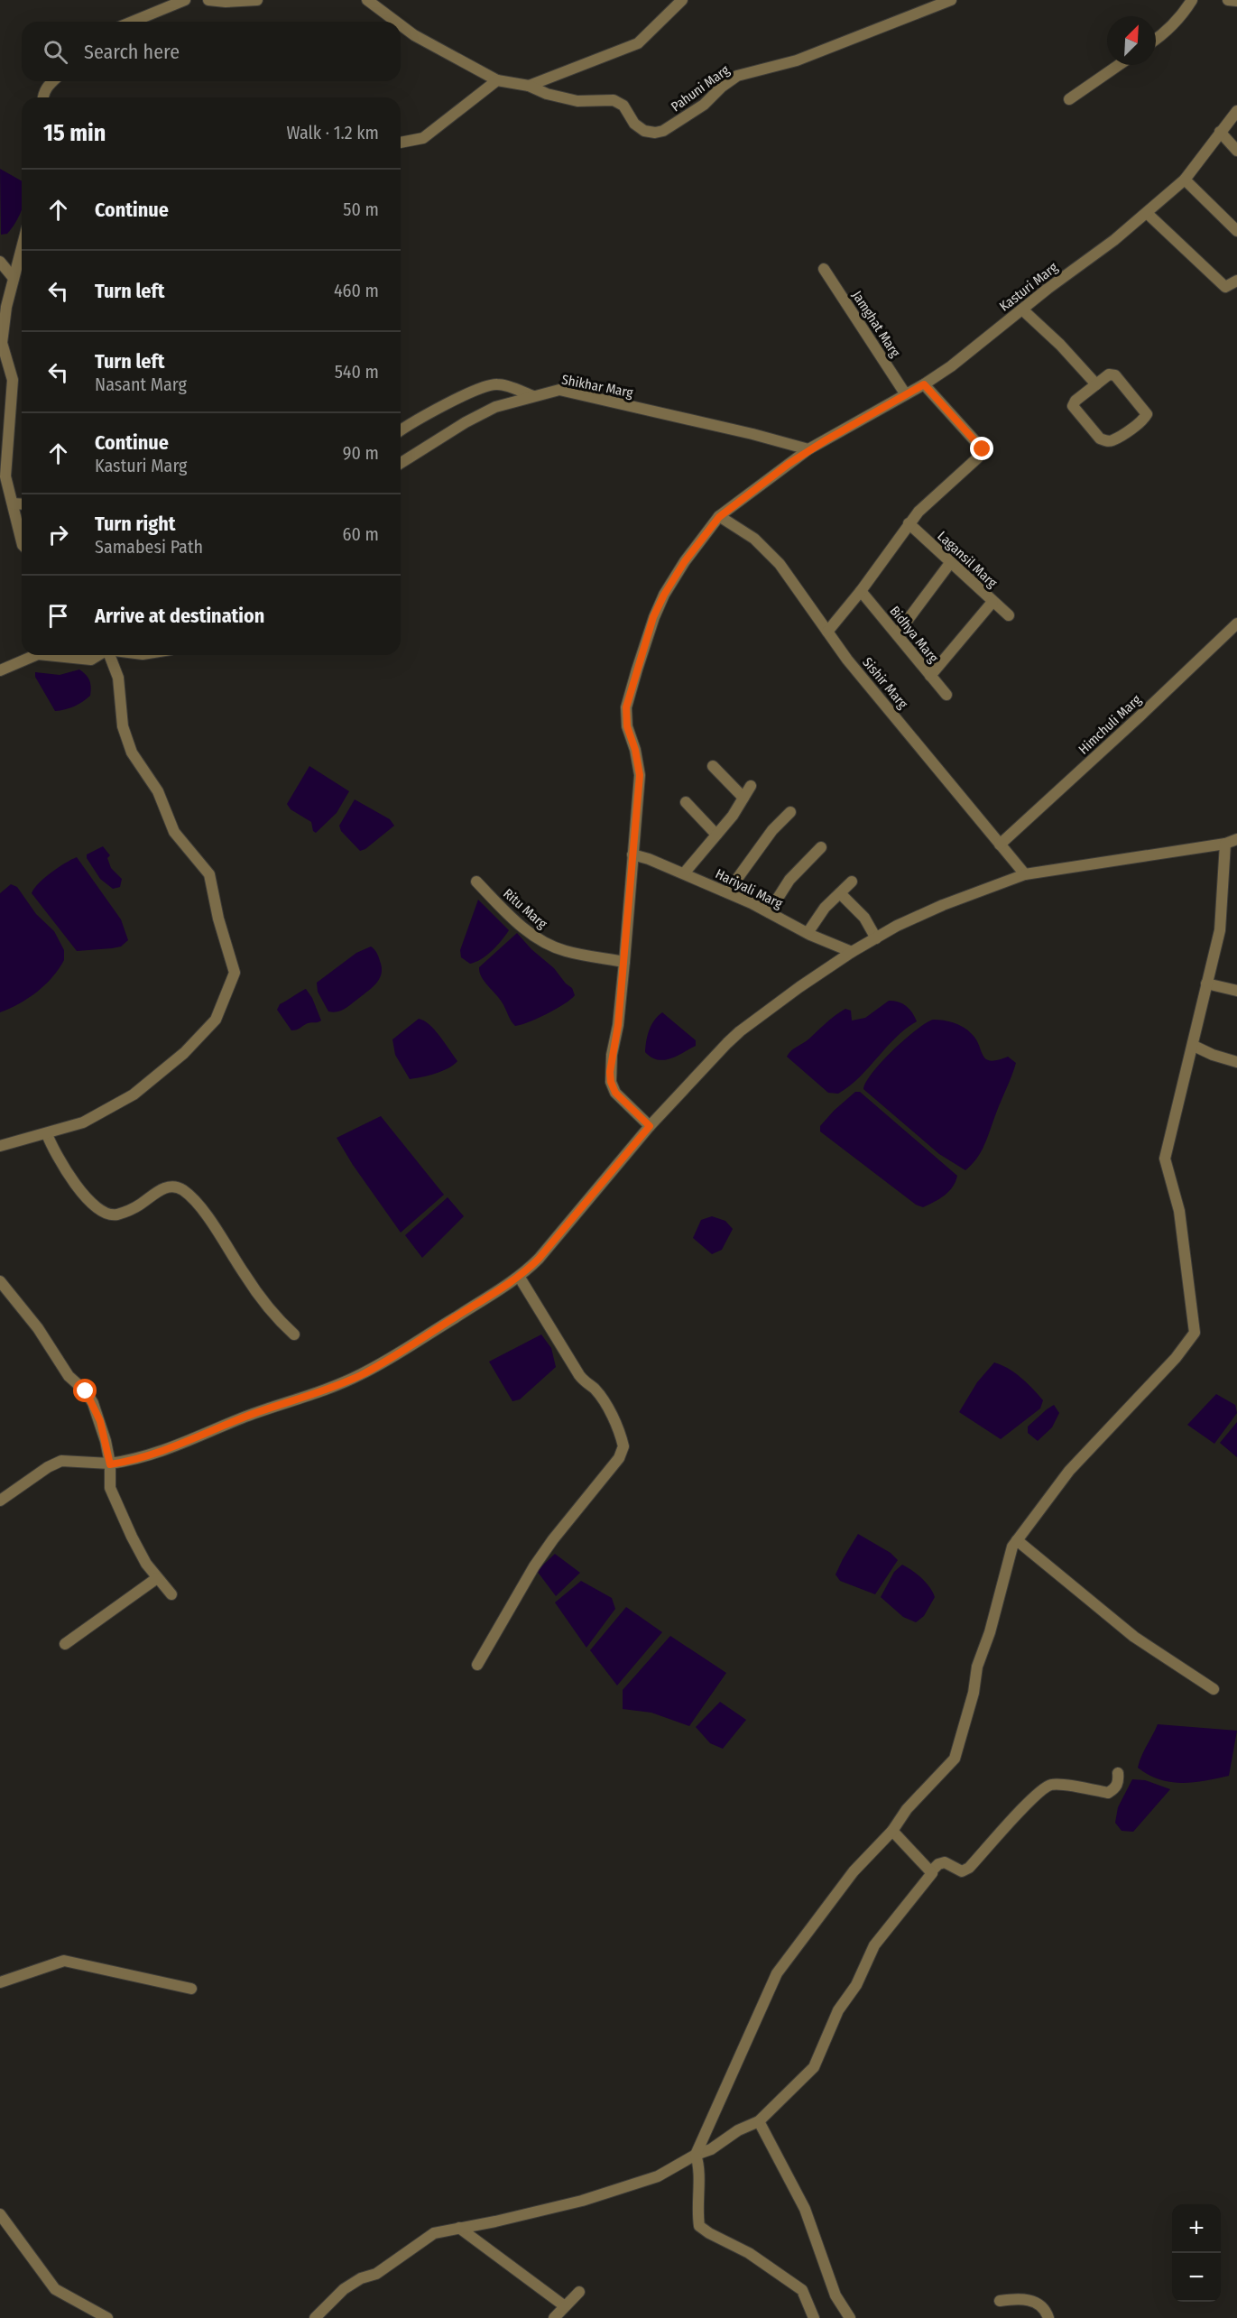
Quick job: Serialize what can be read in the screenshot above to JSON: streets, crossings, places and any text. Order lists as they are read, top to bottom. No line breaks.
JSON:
{"streets":{"street":["Pahuni Marg","Kasturi Marg","Jamghat Marg","Shikhar Marg","Lagansil Marg","Bidhya Marg","Sishir Marg","Himchuli Marg","Hariyali Marg","Ritu Marg"]},"crossings":[["Kasturi Marg","Jamghat Marg"],["Kasturi Marg","Shikhar Marg"],["Kasturi Marg","Sishir Marg"],["Kasturi Marg","Hariyali Marg"],["Kasturi Marg","Ritu Marg"],["Sishir Marg","Himchuli Marg"]],"north":"top right","page":{"search":"Search here","heading":["15 min","Walk · 1.2 km"],"list":[["Continue","50 m"],["Turn left","460 m"],["Turn left","Nasant Marg","540 m"],["Continue","Kasturi Marg","90 m"],["Turn right","Samabesi Path","60 m"],"Arrive at destination"],"map_buttons":["+","−"]}}
